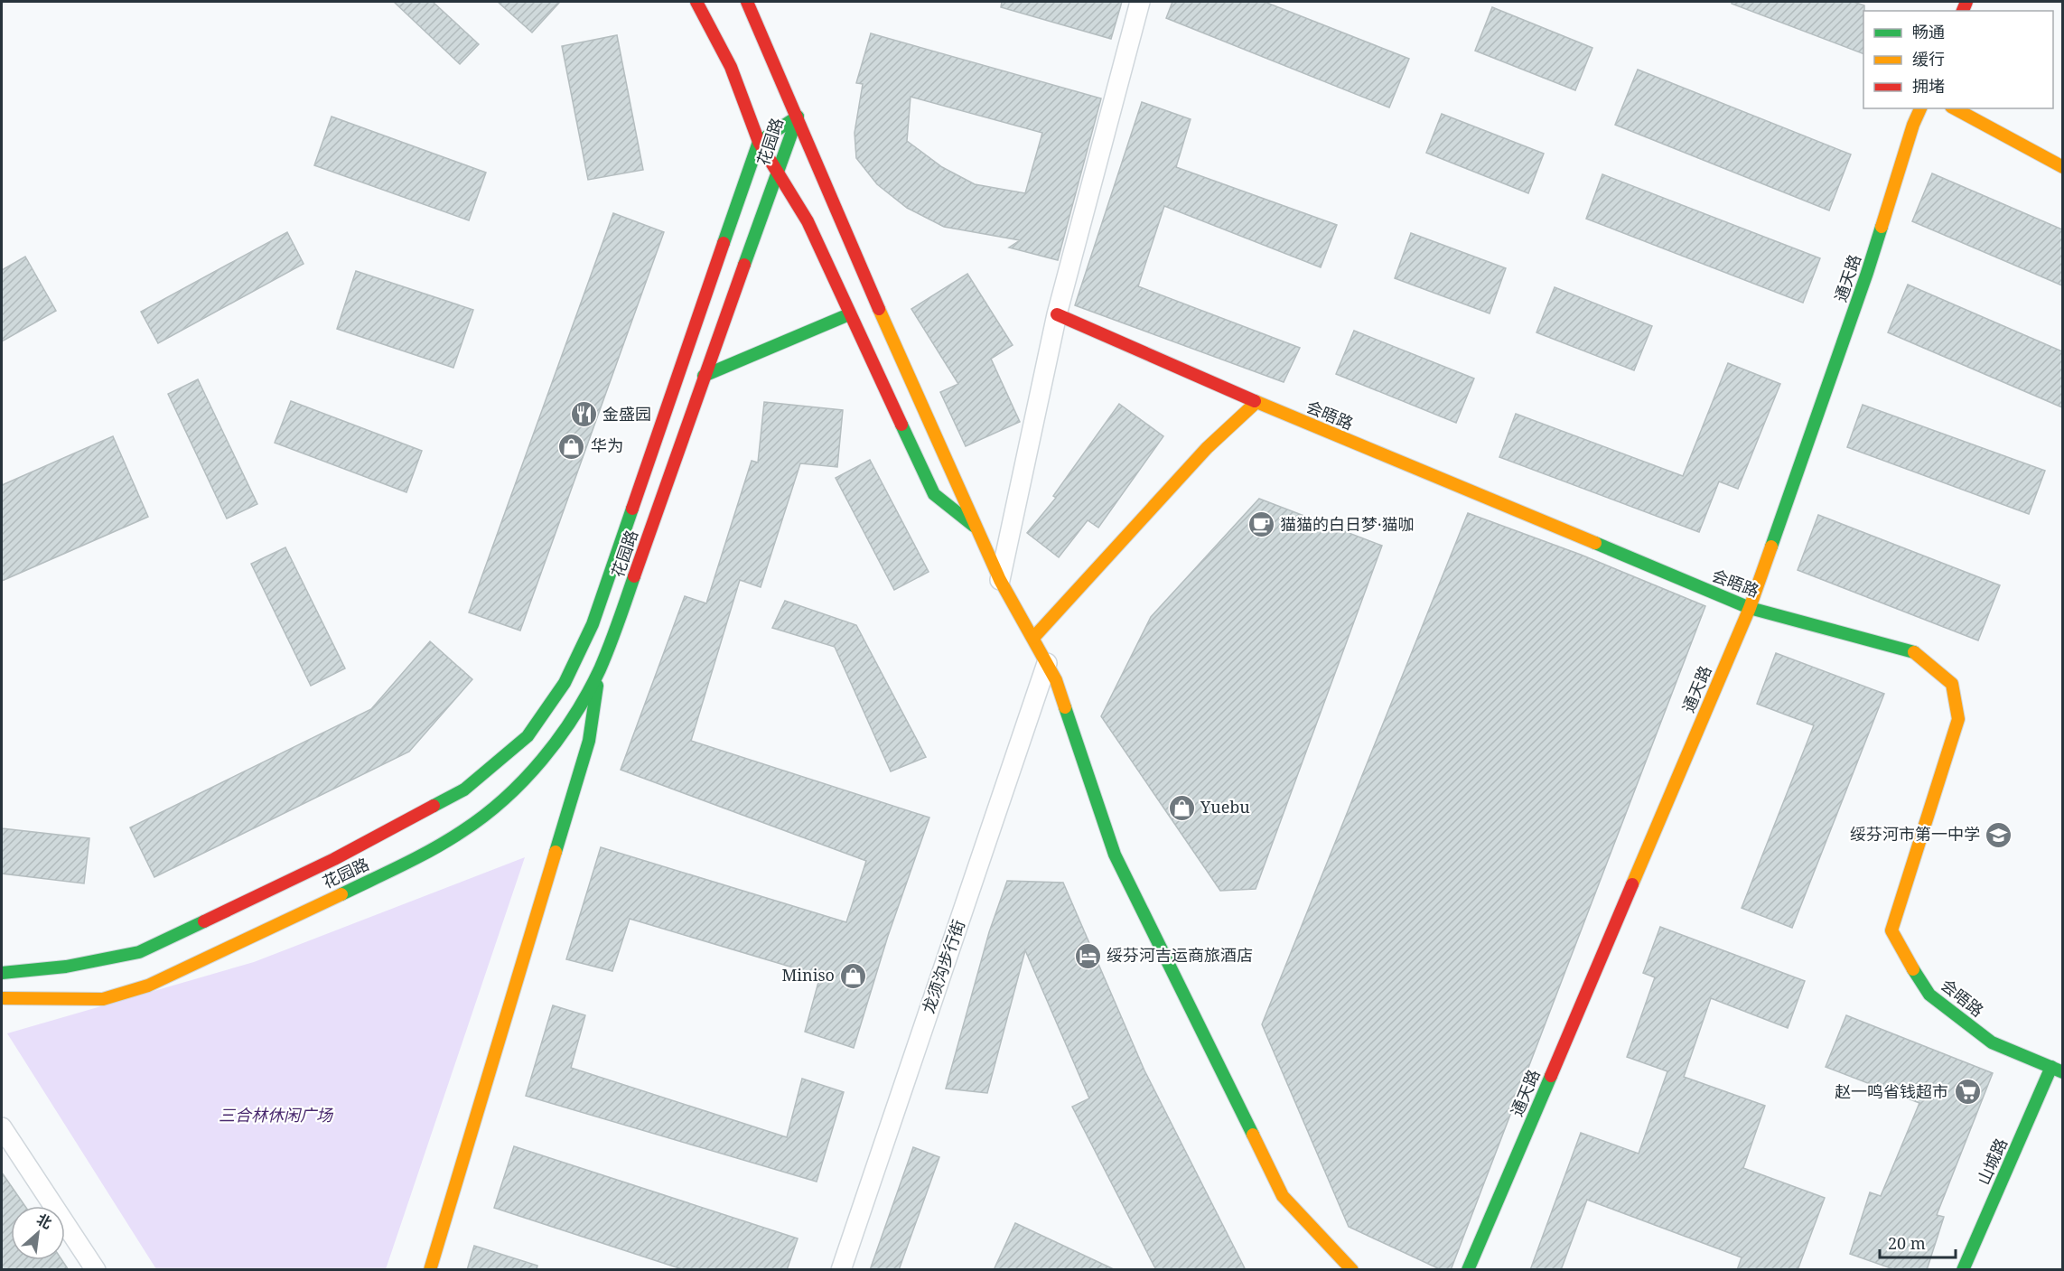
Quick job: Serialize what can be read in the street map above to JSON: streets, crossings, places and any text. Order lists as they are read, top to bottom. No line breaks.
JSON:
{"streets":{"main road":["花园路","通天路","会晤路","山城路"],"street":["龙须沟步行街"]},"crossings":[["通天路","会晤路"],["会晤路","山城路"]],"parks":["三合林休闲广场"],"places":{"restaurant":["金盛园"],"shop":["华为","Yuebu","Miniso"],"cafe":["猫猫的白日梦·猫咖"],"school or university":["绥芬河市第一中学"],"hotel":["绥芬河吉运商旅酒店"],"supermarket":["赵一鸣省钱超市"]},"legend":["畅通","缓行","拥堵"],"scale_bar":"20 m","north":"top right"}
